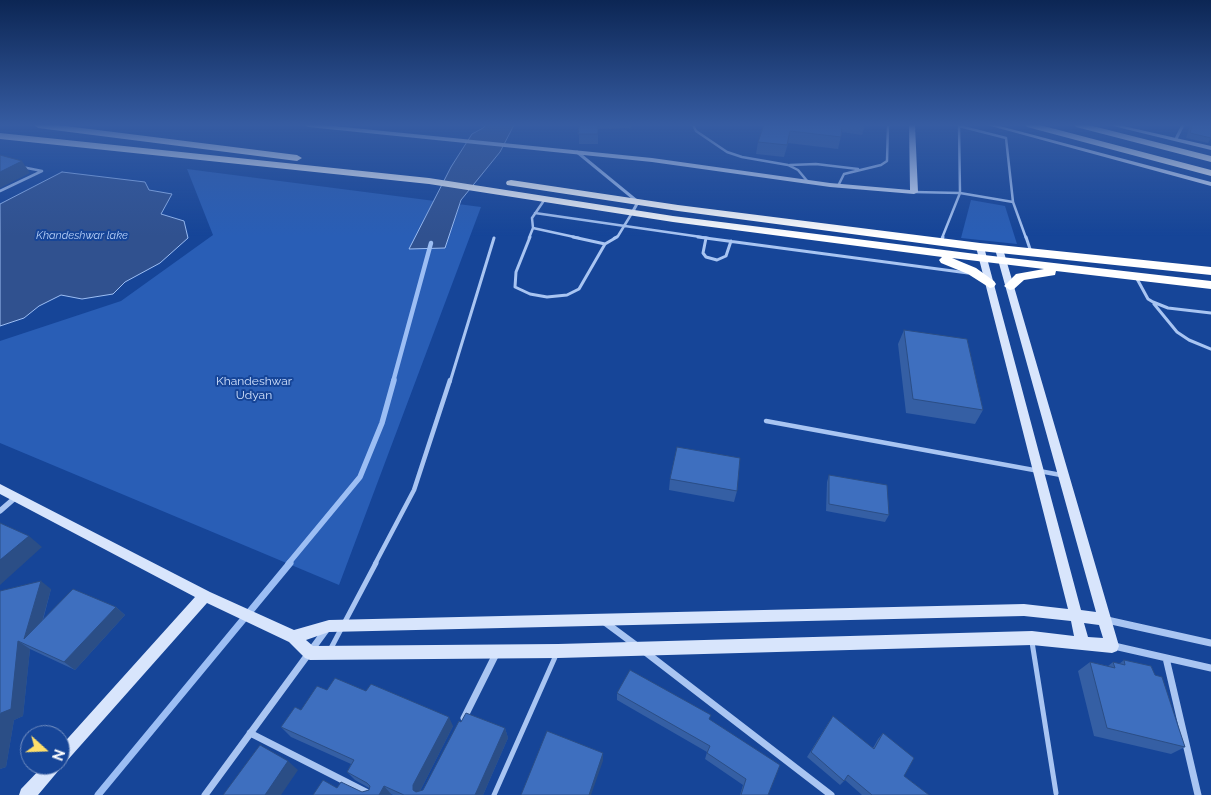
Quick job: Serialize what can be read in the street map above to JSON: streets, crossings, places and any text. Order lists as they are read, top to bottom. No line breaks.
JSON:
{"water":["Khandeshwar lake"],"parks":["Khandeshwar Udyan"],"north":"right"}
